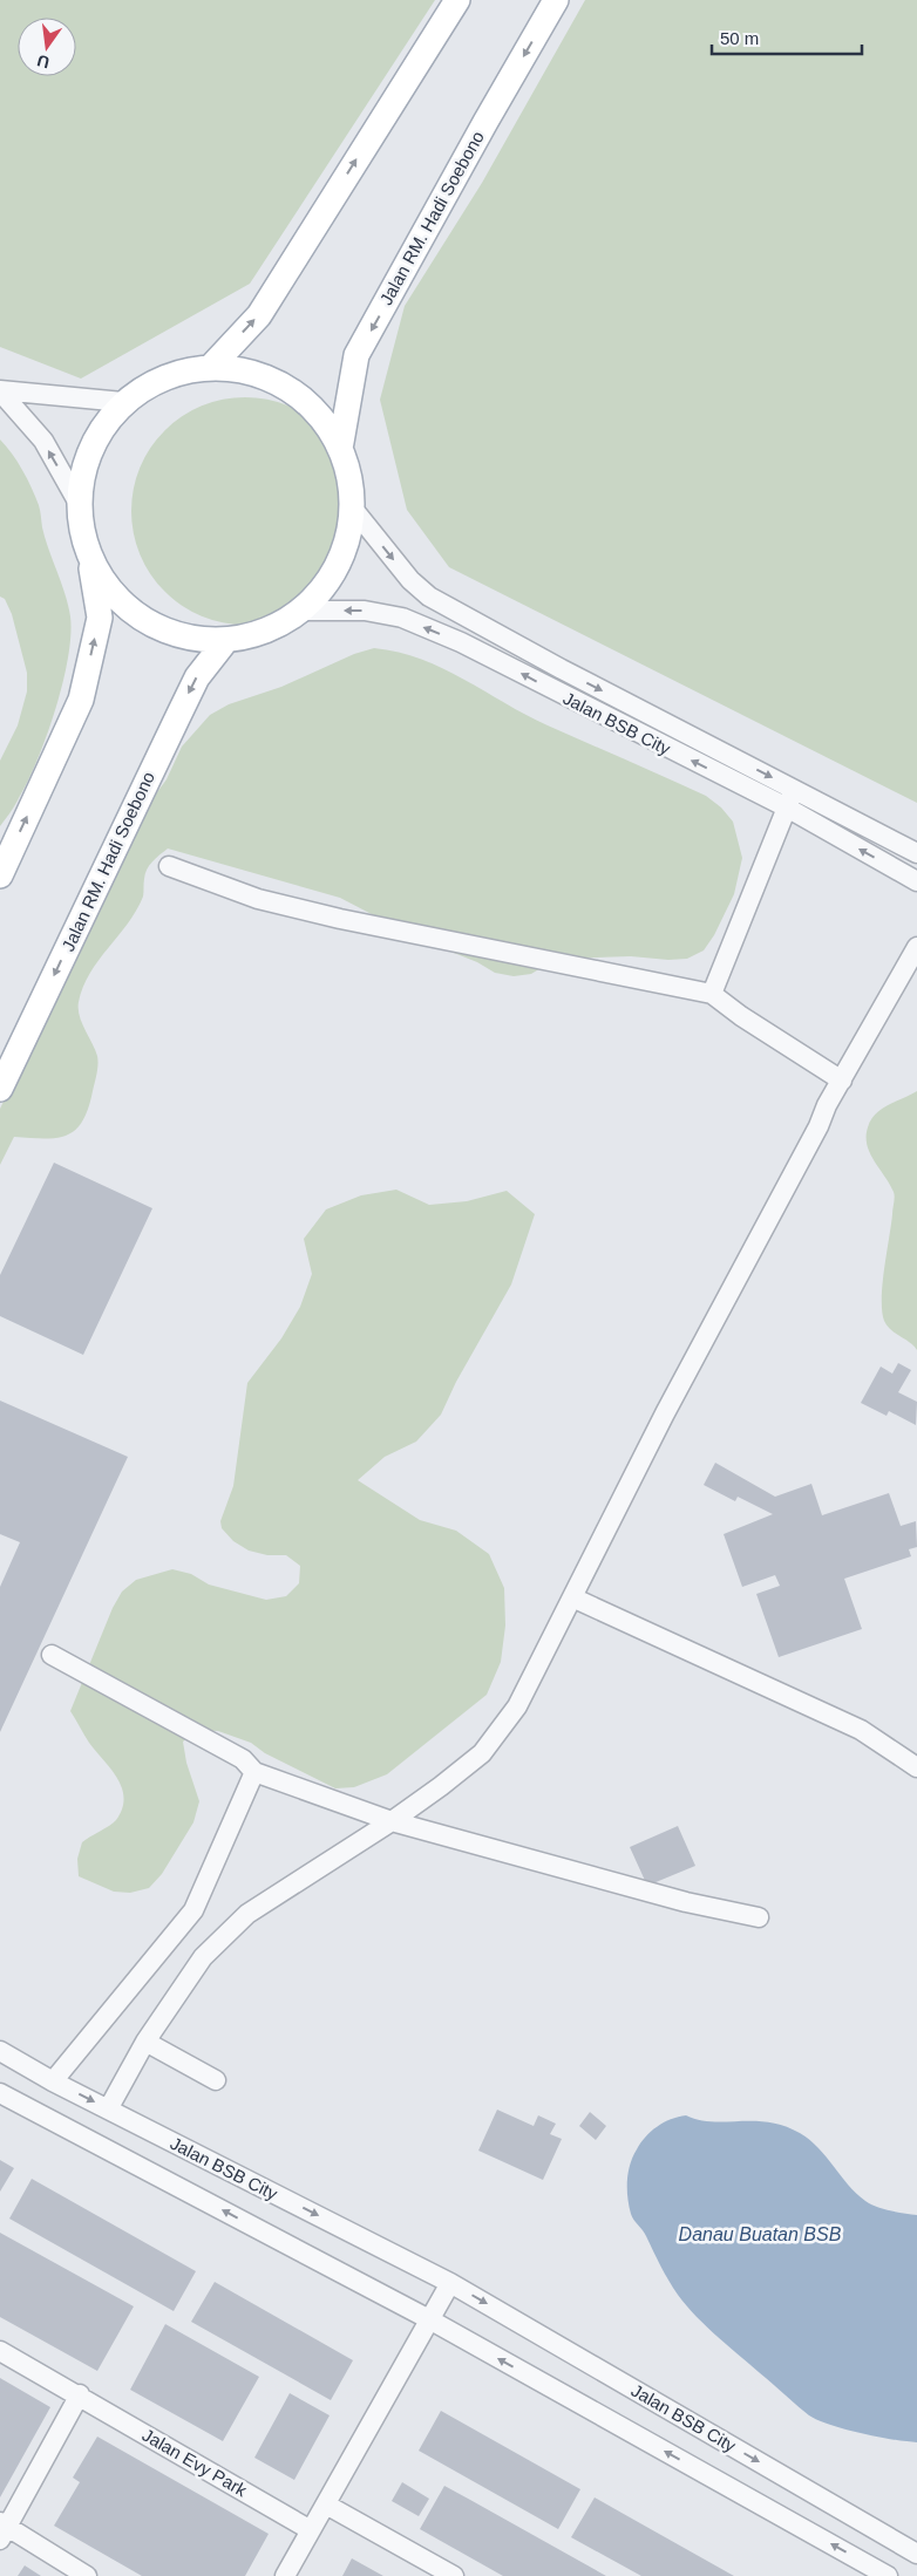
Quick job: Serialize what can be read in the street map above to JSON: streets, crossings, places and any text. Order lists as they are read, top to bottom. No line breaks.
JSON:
{"streets":{"main road":["Jalan RM. Hadi Soebono"],"street":["Jalan BSB City","Jalan Evy Park"]},"crossings":[["Jalan RM. Hadi Soebono","Jalan BSB City"]],"water":["Danau Buatan BSB"],"scale_bar":"50 m","north":"bottom"}
